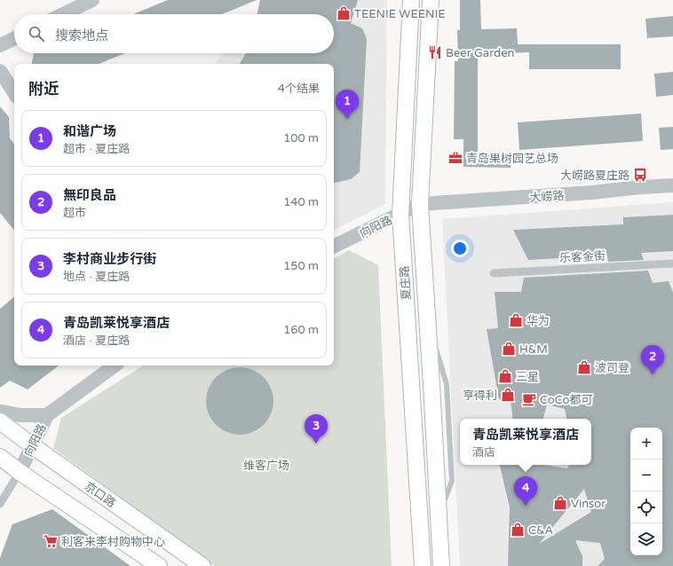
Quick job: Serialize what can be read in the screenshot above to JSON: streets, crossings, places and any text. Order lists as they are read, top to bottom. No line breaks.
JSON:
{"streets":{"main road":["夏庄路","京口路"],"street":["大崂路","向阳路","乐客金街"]},"crossings":[["大崂路","向阳路"],["大崂路","夏庄路"],["向阳路","夏庄路"],["向阳路","京口路"]],"parks":["维客广场"],"places":{"shop":["TEENIE WEENIE","华为","H&M","波司登","三星","亨得利","Vinsor","C&A"],"restaurant":["Beer Garden"],"office":["青岛果树园艺总场"],"bus stop":["大崂路夏庄路"],"cafe":["CoCo都可"],"supermarket":["利客来李村购物中心"]},"page":{"search":"搜索地点","heading":["附近","4个结果"],"pins":["1","2","3","4"],"list":[{"mark":"1","name":"和谐广场","note":"超市 · 夏庄路","value":"100 m"},{"mark":"2","name":"無印良品","note":"超市","value":"140 m"},{"mark":"3","name":"李村商业步行街","note":"地点 · 夏庄路","value":"150 m"},{"mark":"4","name":"青岛凯莱悦享酒店","note":"酒店 · 夏庄路","value":"160 m"}],"popup":["青岛凯莱悦享酒店","酒店"],"map_buttons":["+","−"]}}
